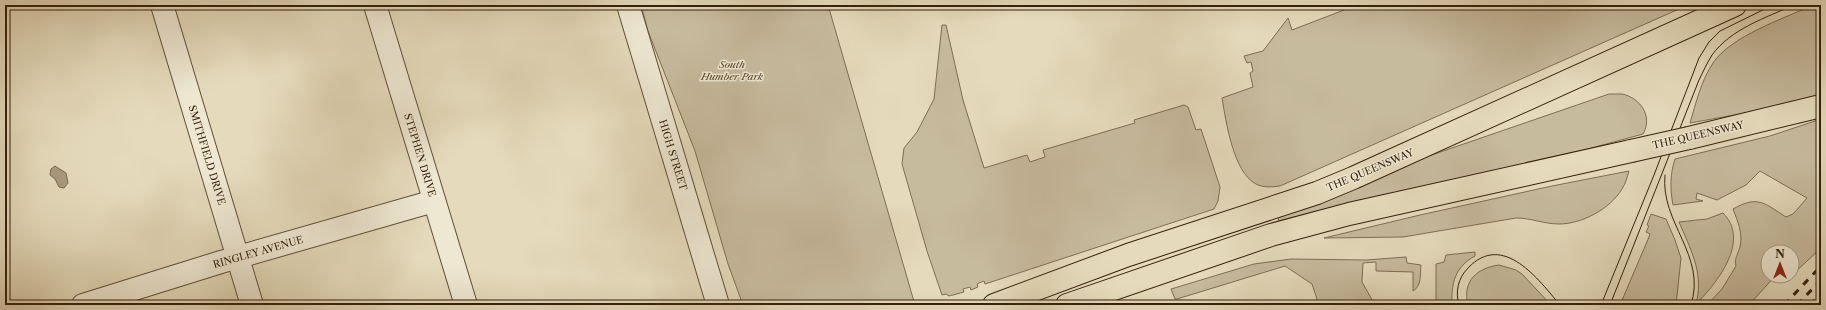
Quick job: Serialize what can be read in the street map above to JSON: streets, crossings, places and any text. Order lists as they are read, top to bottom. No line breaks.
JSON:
{"streets":{"main road":["THE QUEENSWAY"],"street":["SMITHFIELD DRIVE","STEPHEN DRIVE","HIGH STREET","RINGLEY AVENUE"]},"crossings":[["SMITHFIELD DRIVE","RINGLEY AVENUE"],["STEPHEN DRIVE","RINGLEY AVENUE"]],"parks":["South Humber Park"],"north":"top"}
